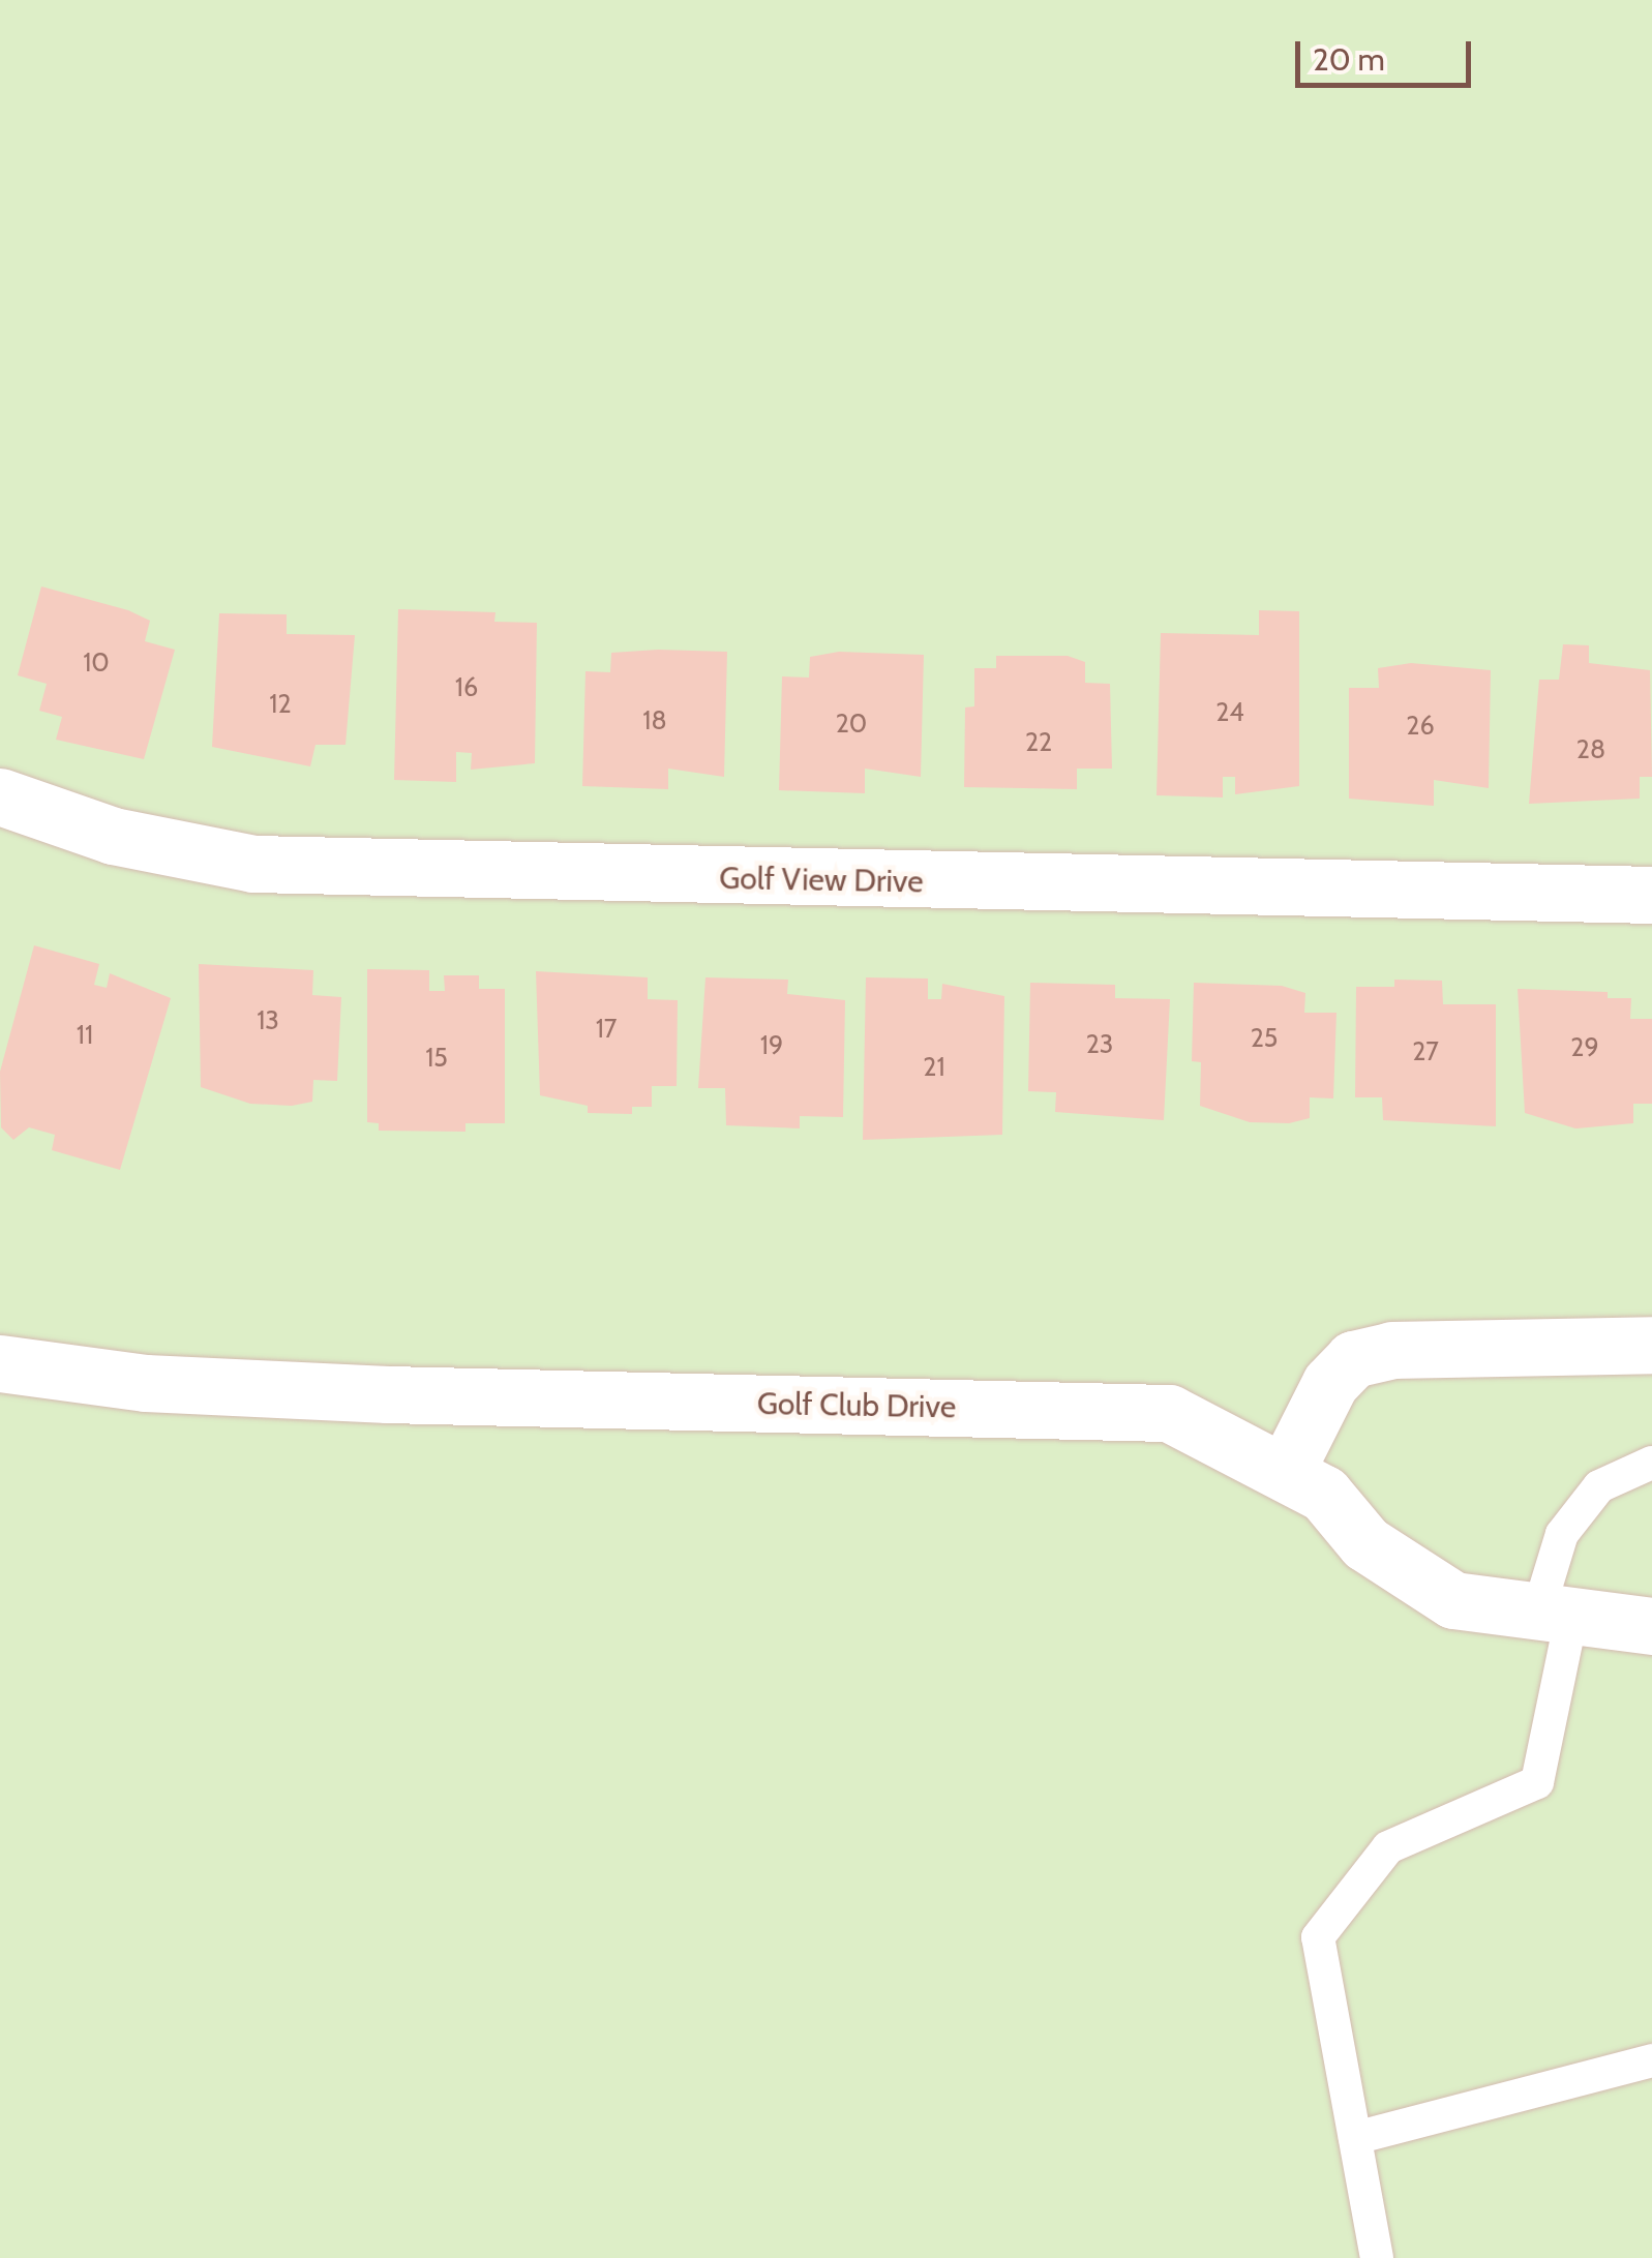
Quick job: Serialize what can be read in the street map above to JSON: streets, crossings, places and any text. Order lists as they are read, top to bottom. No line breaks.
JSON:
{"streets":{"street":["Golf View Drive","Golf Club Drive"]},"house_numbers":["10","16","12","24","18","20","26","22","28","13","17","11","25","23","19","29","27","15","21"],"scale_bar":"20 m"}
